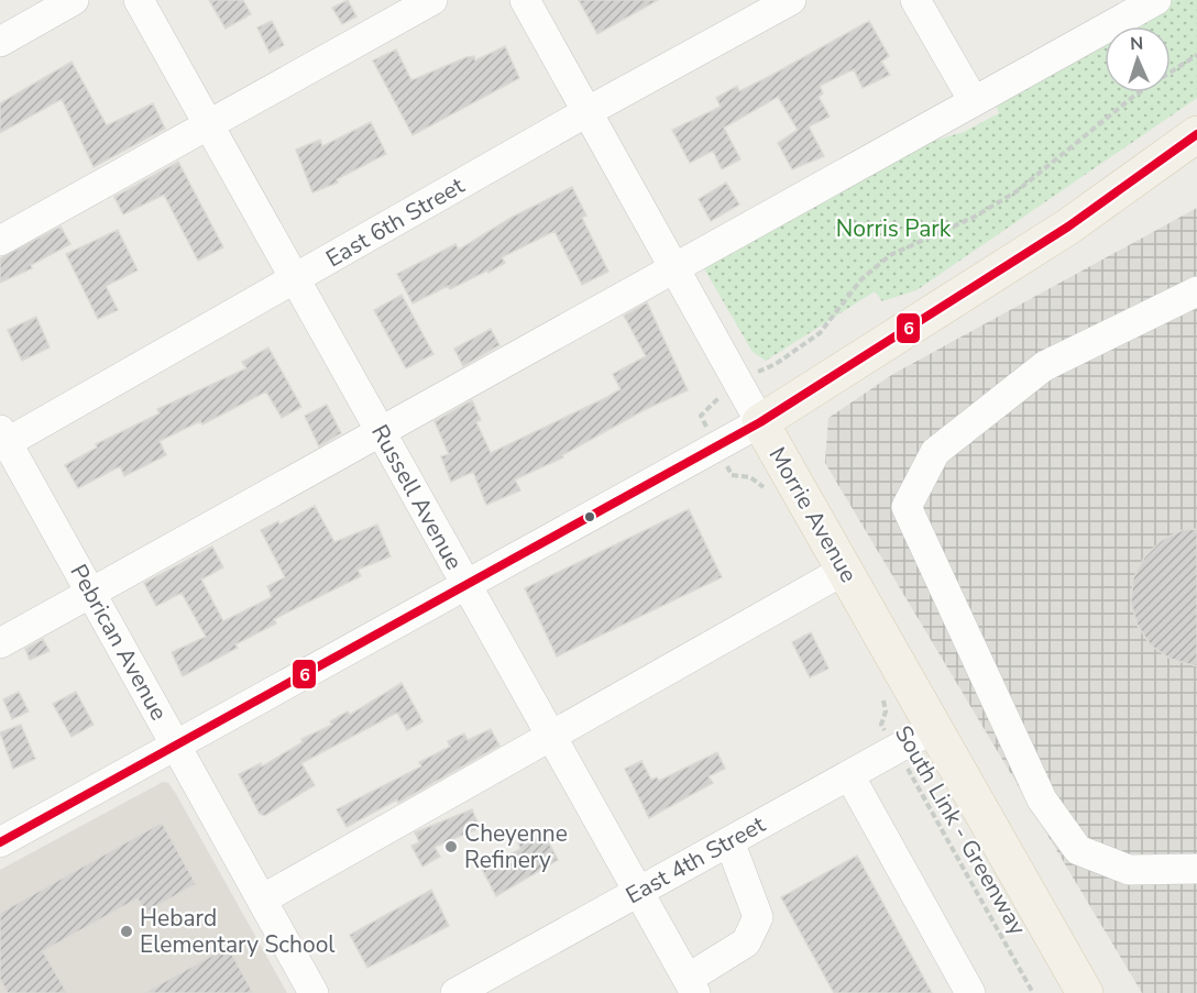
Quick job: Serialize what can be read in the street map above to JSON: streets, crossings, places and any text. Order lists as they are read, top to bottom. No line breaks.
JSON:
{"streets":{"main road":["Morrie Avenue"],"street":["East 6th Street","Russell Avenue","Pebrican Avenue","East 4th Street"],"path":["South Link - Greenway"]},"crossings":[["East 6th Street","Russell Avenue"],["East 6th Street","Morrie Avenue"],["East 6th Street","Pebrican Avenue"],["Russell Avenue","East 4th Street"],["Morrie Avenue","East 4th Street"],["South Link - Greenway","East 4th Street"]],"parks":["Norris Park"],"places":["Cheyenne Refinery","Hebard Elementary School"],"lines":["transit line 6"],"north":"top"}
